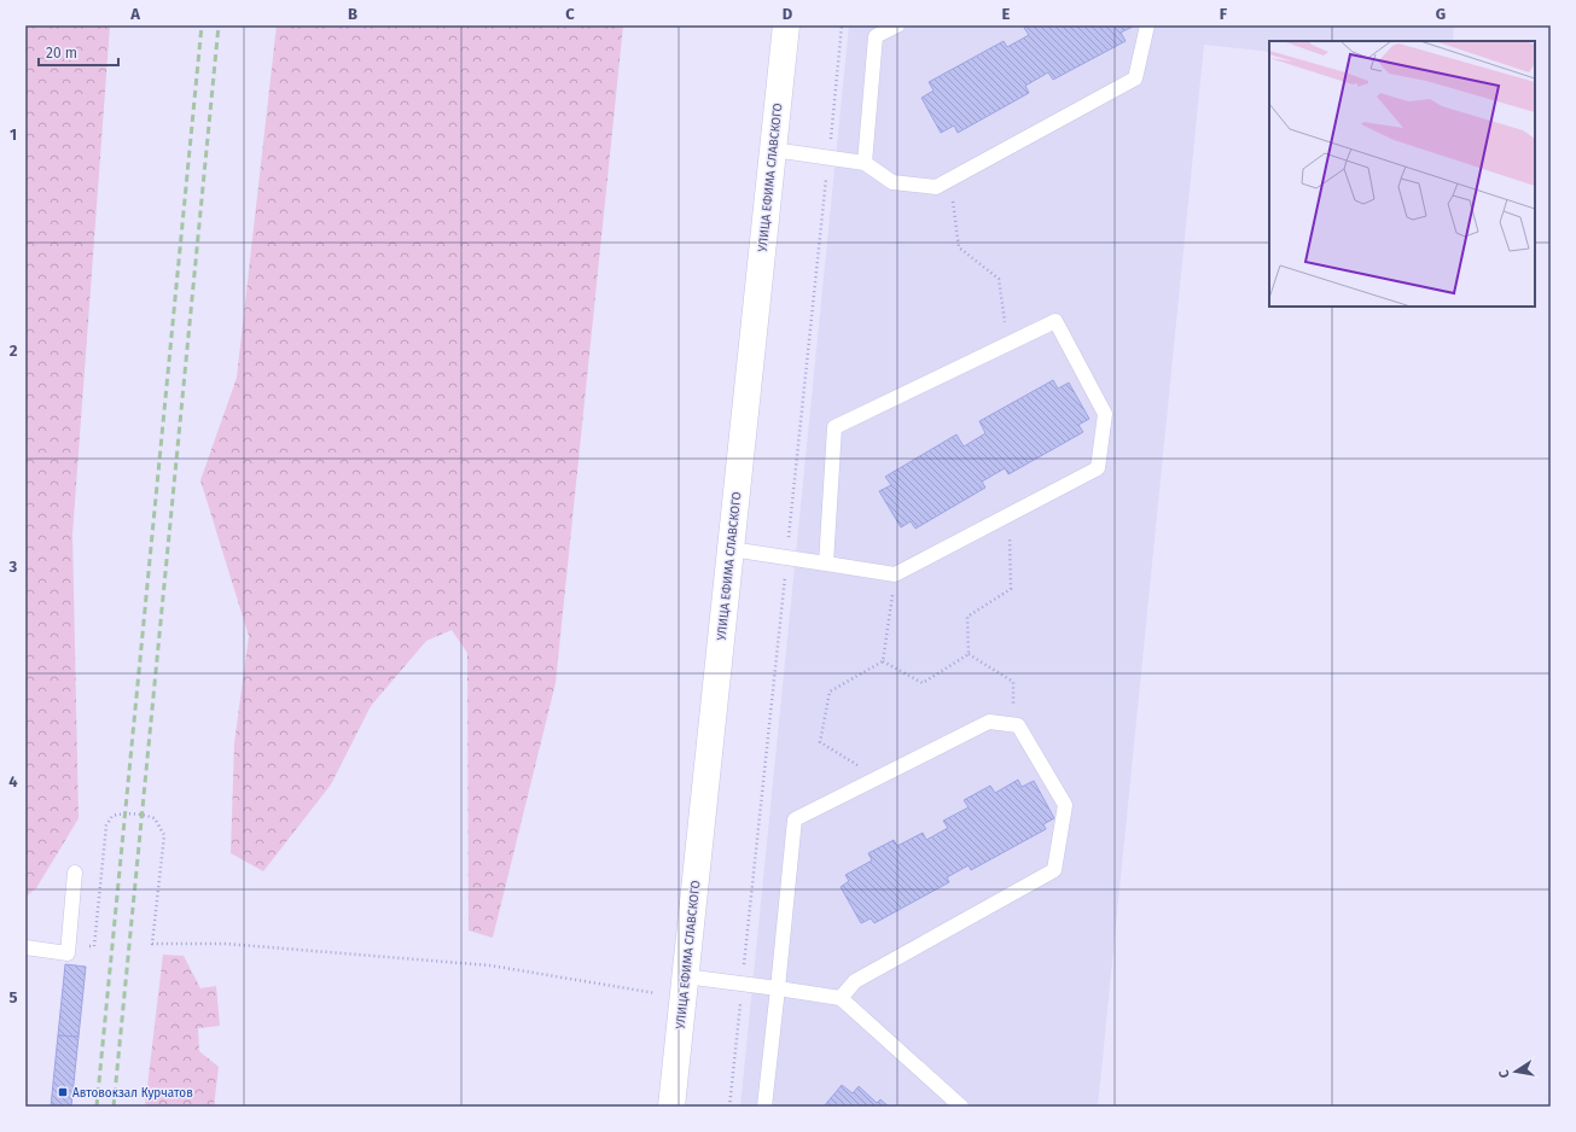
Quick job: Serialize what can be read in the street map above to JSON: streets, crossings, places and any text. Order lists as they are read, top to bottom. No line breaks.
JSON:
{"streets":{"street":["УЛИЦА ЕФИМА СЛАВСКОГО"]},"places":{"transit":["Автовокзал Курчатов"]},"scale_bar":"20 m","north":"left","grid":{"columns":["A","B","C","D","E","F","G"],"rows":["1","2","3","4","5"]}}
